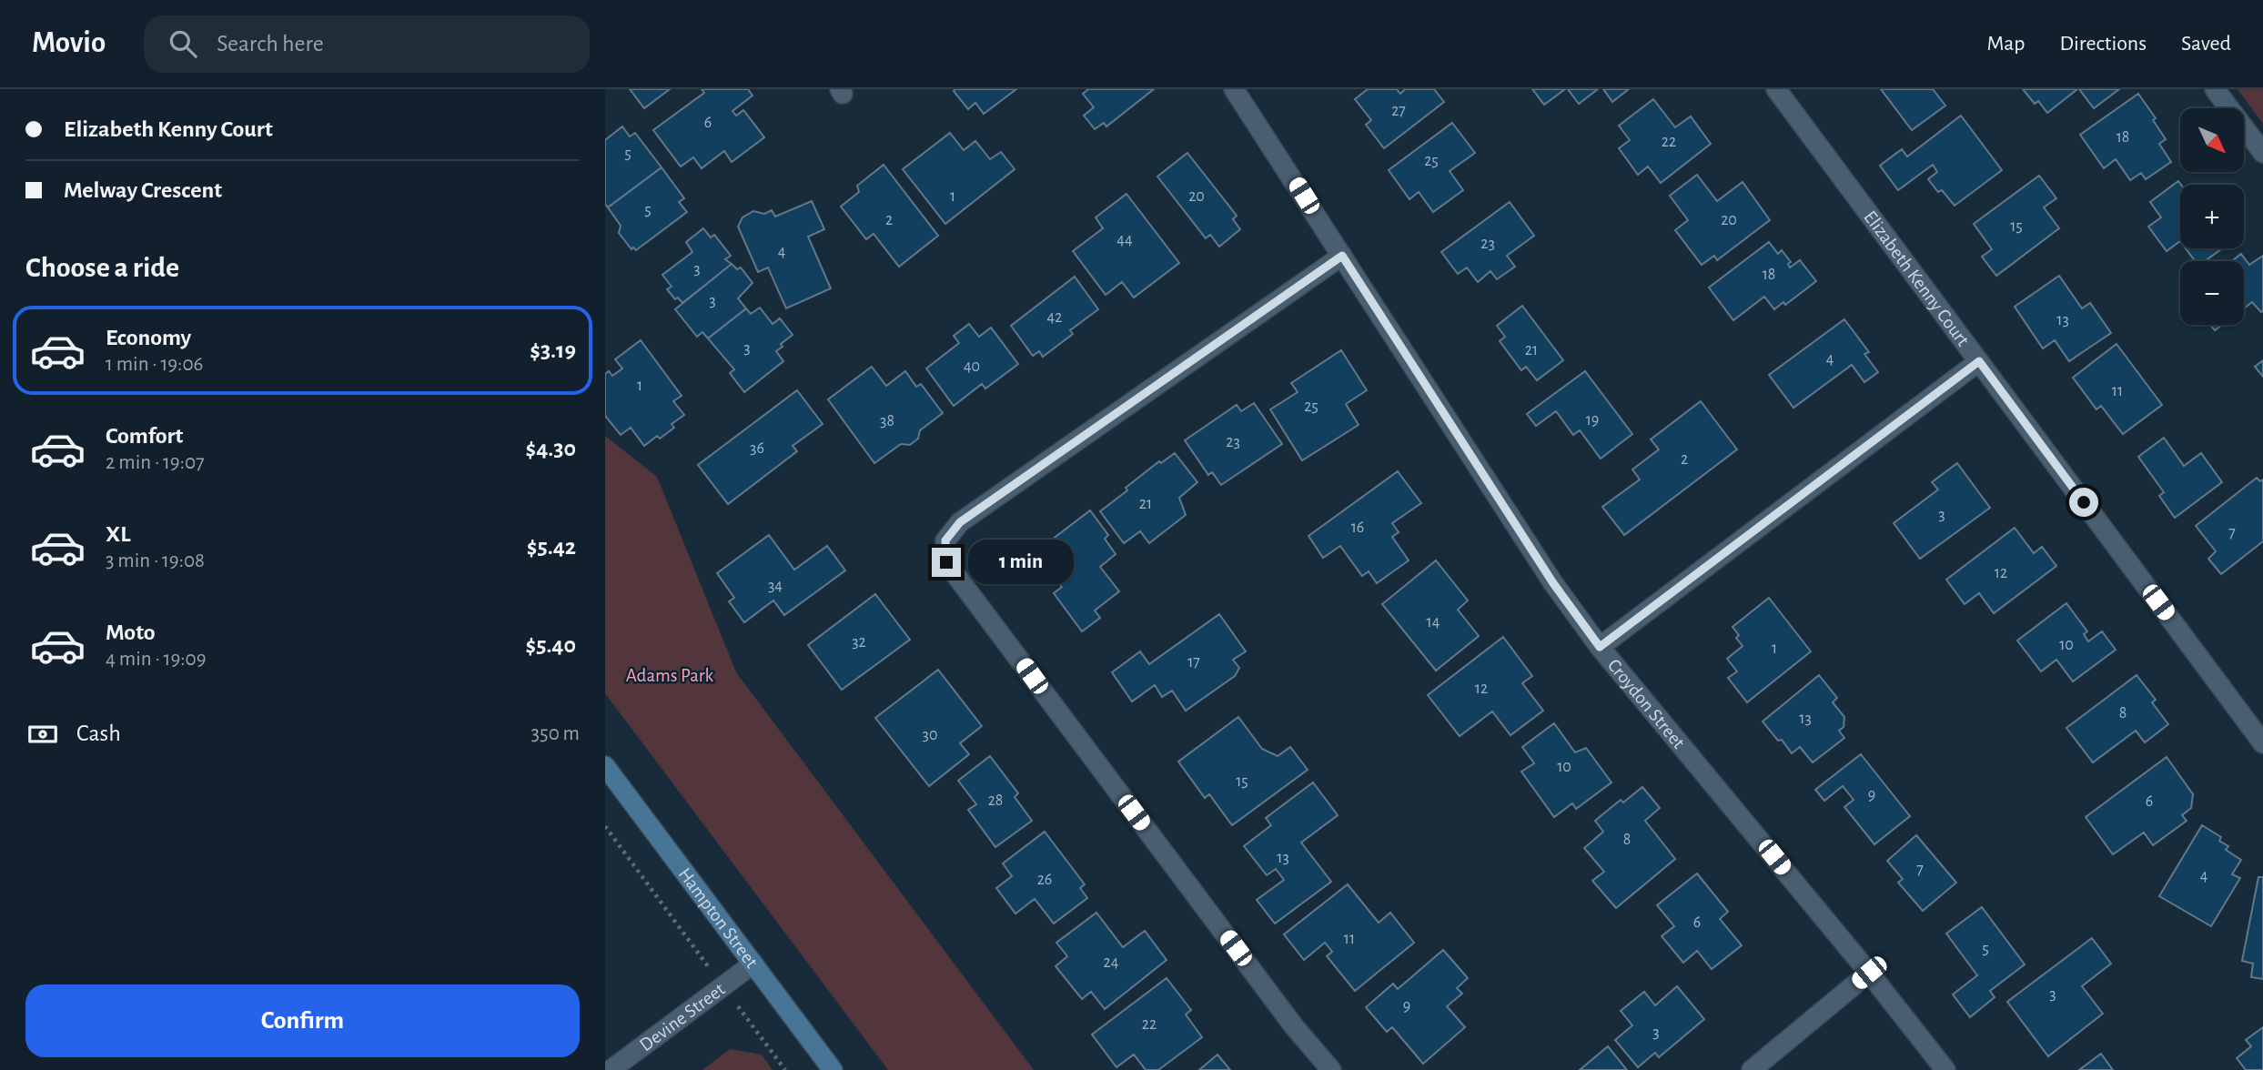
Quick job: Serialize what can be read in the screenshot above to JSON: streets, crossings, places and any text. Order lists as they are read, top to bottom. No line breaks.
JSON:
{"streets":{"street":["Elizabeth Kenny Court","Croydon Street","Hampton Street","Devine Street"]},"crossings":[["Hampton Street","Devine Street"]],"parks":["Adams Park"],"house_numbers":["27","6","18","22","5","25","1","20","5","2","20","15","44","23","4","3","18","3","42","13","3","21","4","40","1","11","25","19","38","23","36","2","21","3","16","7","12","34","14","32","10","1","17","12","8","13","30","10","15","9","28","6","8","13","7","4","26","6","11","5","24","3","9","22","3"],"north":"bottom right","page":{"header":"Movio","search":"Search here","nav":["Map","Directions","Saved"],"banner":["Elizabeth Kenny Court","Melway Crescent"],"map_buttons":["+","−"],"heading":"Choose a ride","list":[{"name":"Economy","note":"1 min · 19:06","value":"$3.19"},{"name":"Comfort","note":"2 min · 19:07","value":"$4.30"},{"name":"XL","note":"3 min · 19:08","value":"$5.42"},{"name":"Moto","note":"4 min · 19:09","value":"$5.40"}],"bubble":"1 min","pay":["Cash","350 m"],"buttons":"Confirm"}}
